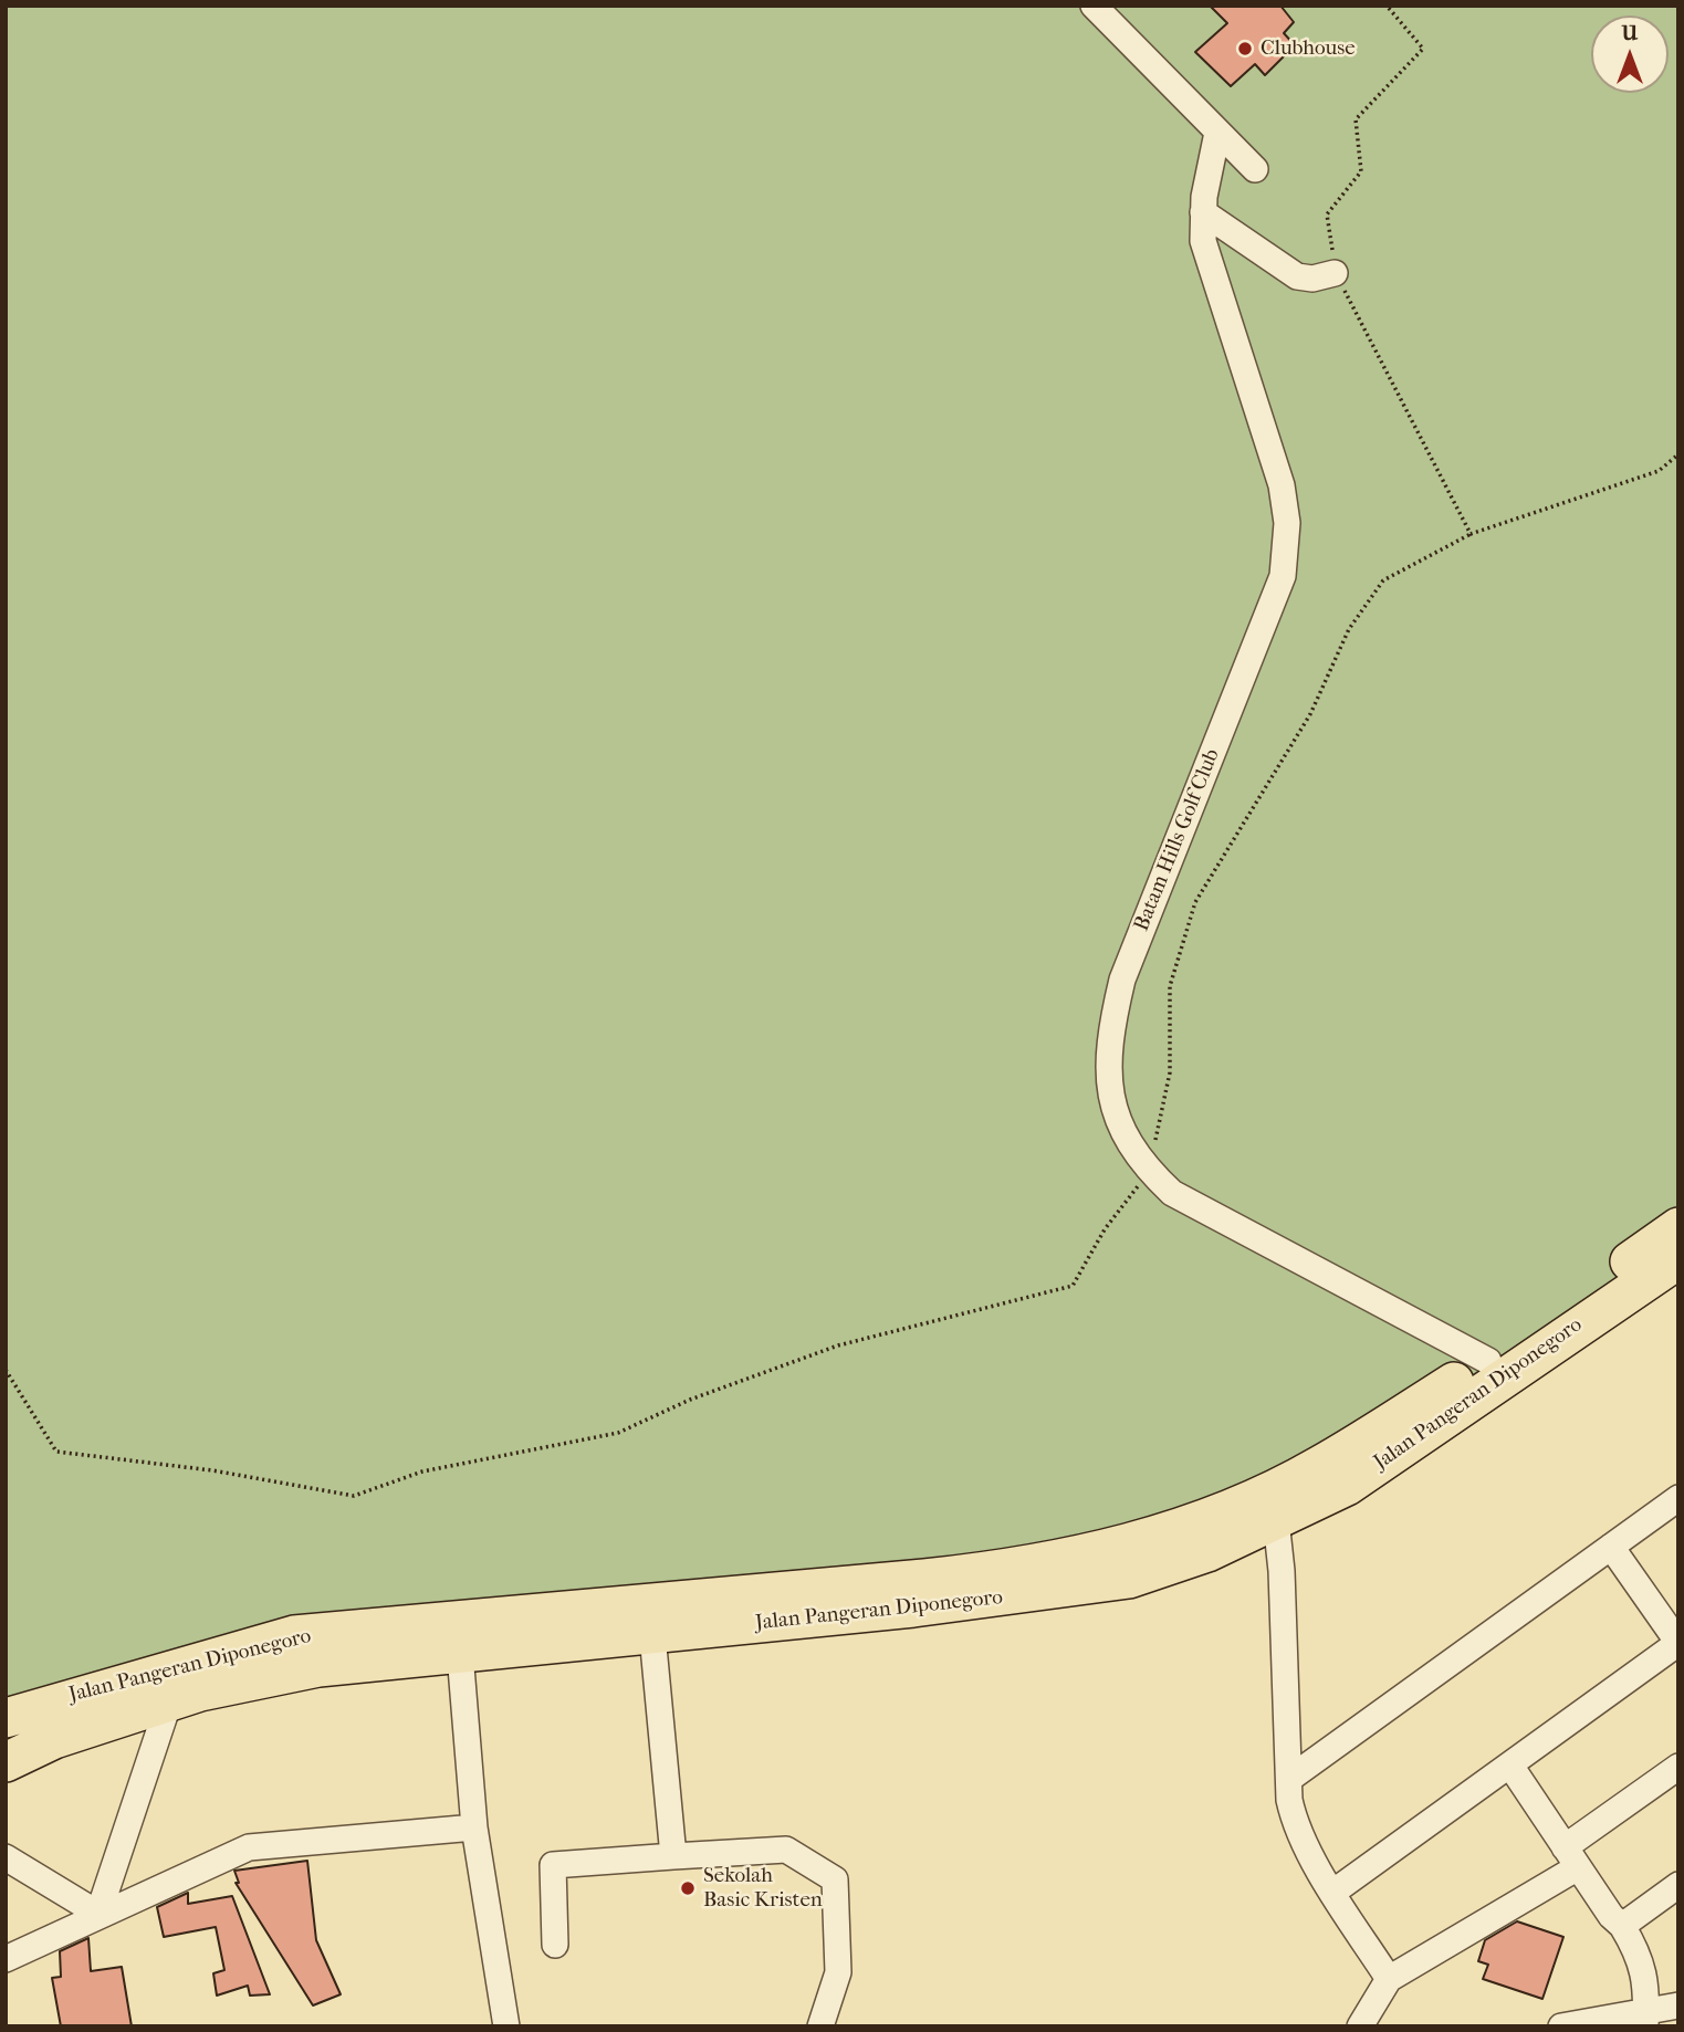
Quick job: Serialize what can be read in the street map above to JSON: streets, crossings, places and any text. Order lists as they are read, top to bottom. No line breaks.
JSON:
{"streets":{"highway":["Jalan Pangeran Diponegoro"],"street":["Batam Hills Golf Club"]},"crossings":[["Batam Hills Golf Club","Jalan Pangeran Diponegoro"]],"places":["Clubhouse","Sekolah Basic Kristen"],"north":"top"}
